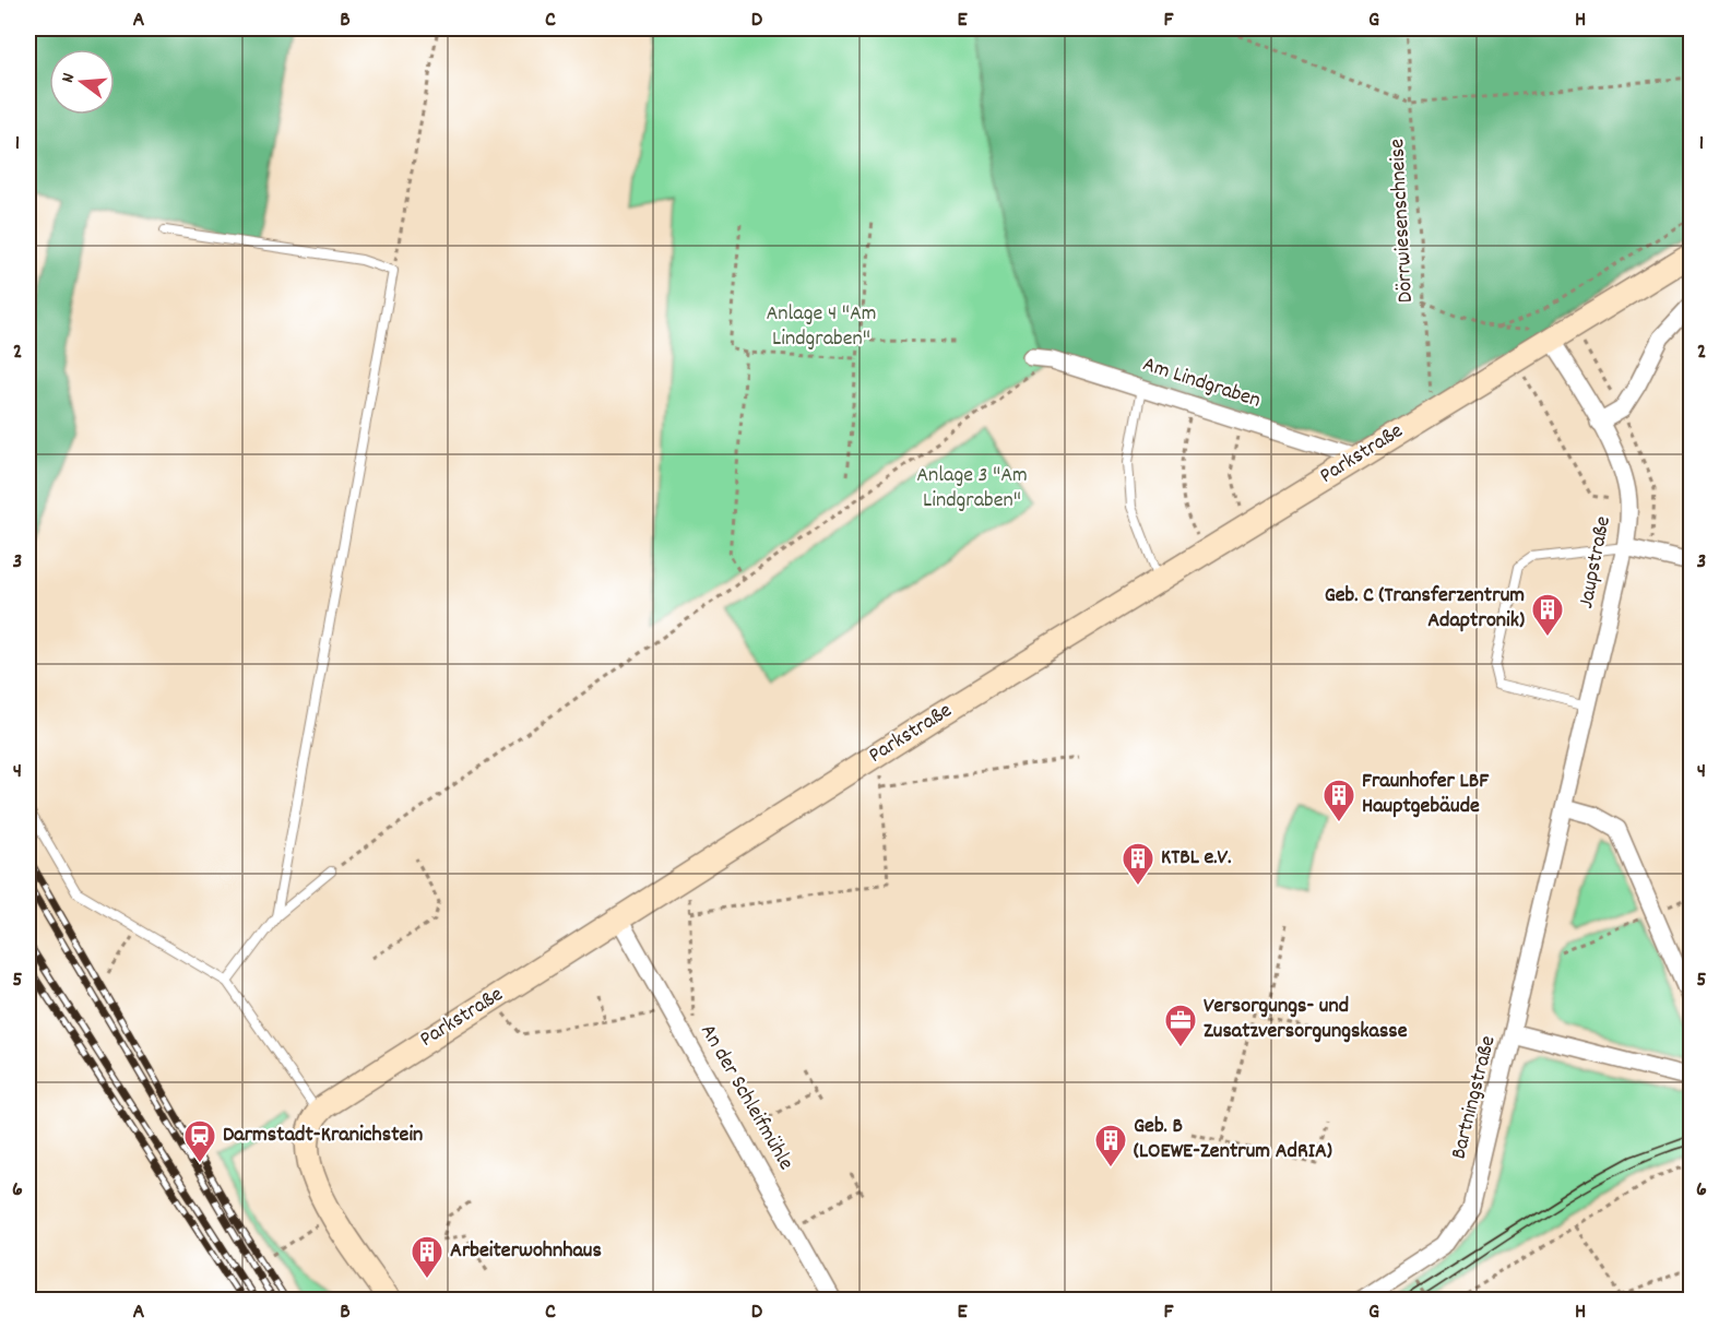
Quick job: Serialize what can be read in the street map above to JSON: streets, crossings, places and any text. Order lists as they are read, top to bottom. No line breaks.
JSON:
{"streets":{"street":["Am Lindgraben","Parkstraße","Jaupstraße","An der Schleifmühle","Bartningstraße"],"path":["Dörrwiesenschneise"]},"crossings":[["Dörrwiesenschneise","Parkstraße"],["Am Lindgraben","Parkstraße"],["Parkstraße","Jaupstraße"],["Parkstraße","An der Schleifmühle"],["Jaupstraße","Bartningstraße"]],"parks":["Anlage 4 \"Am Lindgraben\"","Anlage 3 \"Am Lindgraben\""],"places":{"building":["Geb. C (Transferzentrum Adaptronik)","Fraunhofer LBF Hauptgebäude","KTBL e.V.","Geb. B (LOEWE-Zentrum AdRIA)","Arbeiterwohnhaus"],"office":["Versorgungs- und Zusatzversorgungskasse"],"station":["Darmstadt-Kranichstein"]},"north":"left","grid":{"columns":["A","B","C","D","E","F","G","H"],"rows":["1","2","3","4","5","6"]}}
